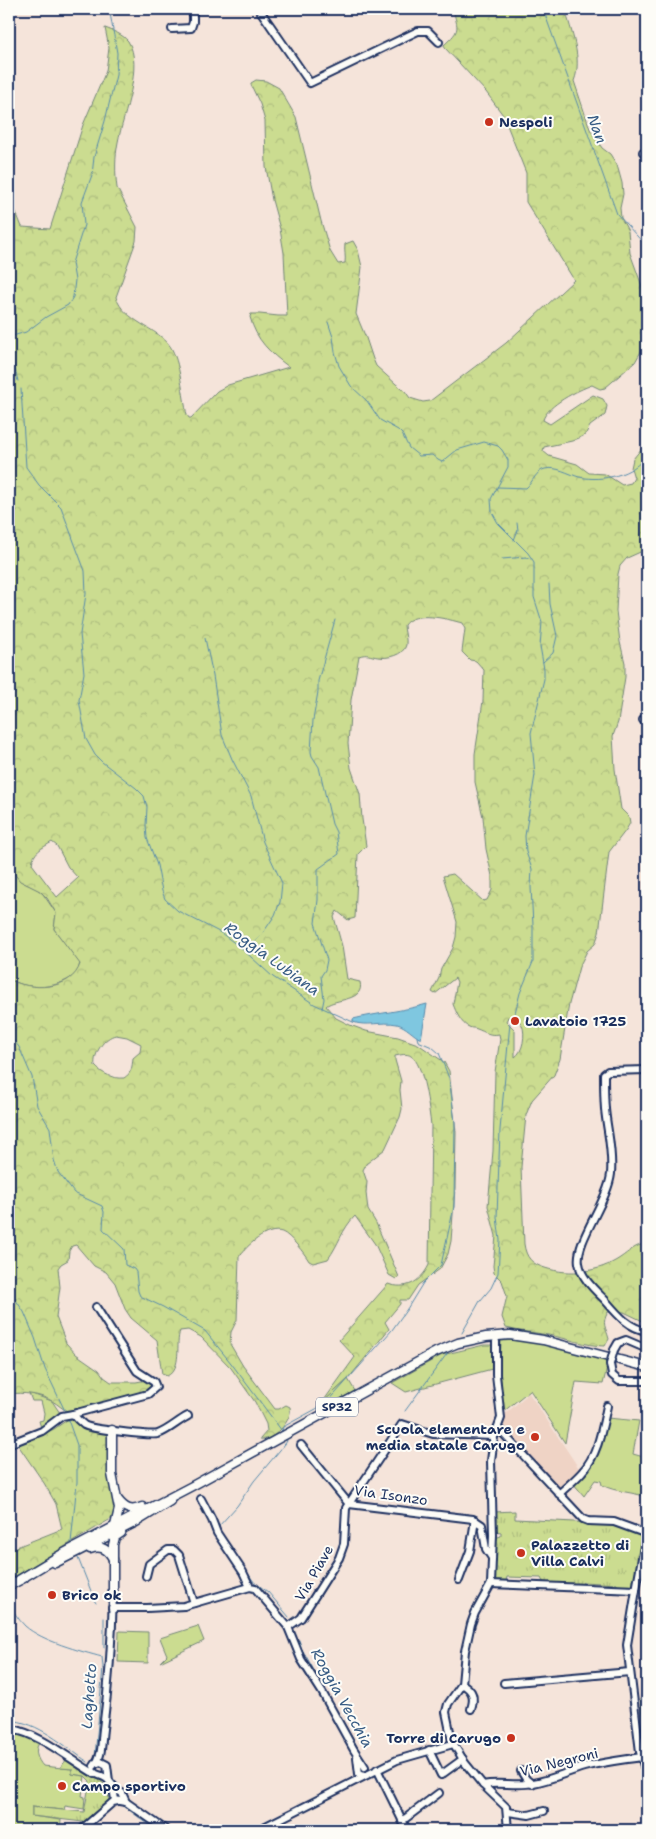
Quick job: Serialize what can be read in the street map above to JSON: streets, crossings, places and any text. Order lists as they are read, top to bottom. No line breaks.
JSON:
{"streets":{"main road":["SP32"],"street":["Via Isonzo","Via Piave","Via Negroni"]},"crossings":[["Via Isonzo","Via Piave"]],"water":["Nan","Roggia Lubiana","Laghetto","Roggia Vecchia"],"places":["Nespoli","Lavatoio 1725","Scuola elementare e media statale Carugo","Palazzetto di Villa Calvi","Brico ok","Torre di Carugo","Campo sportivo"]}
